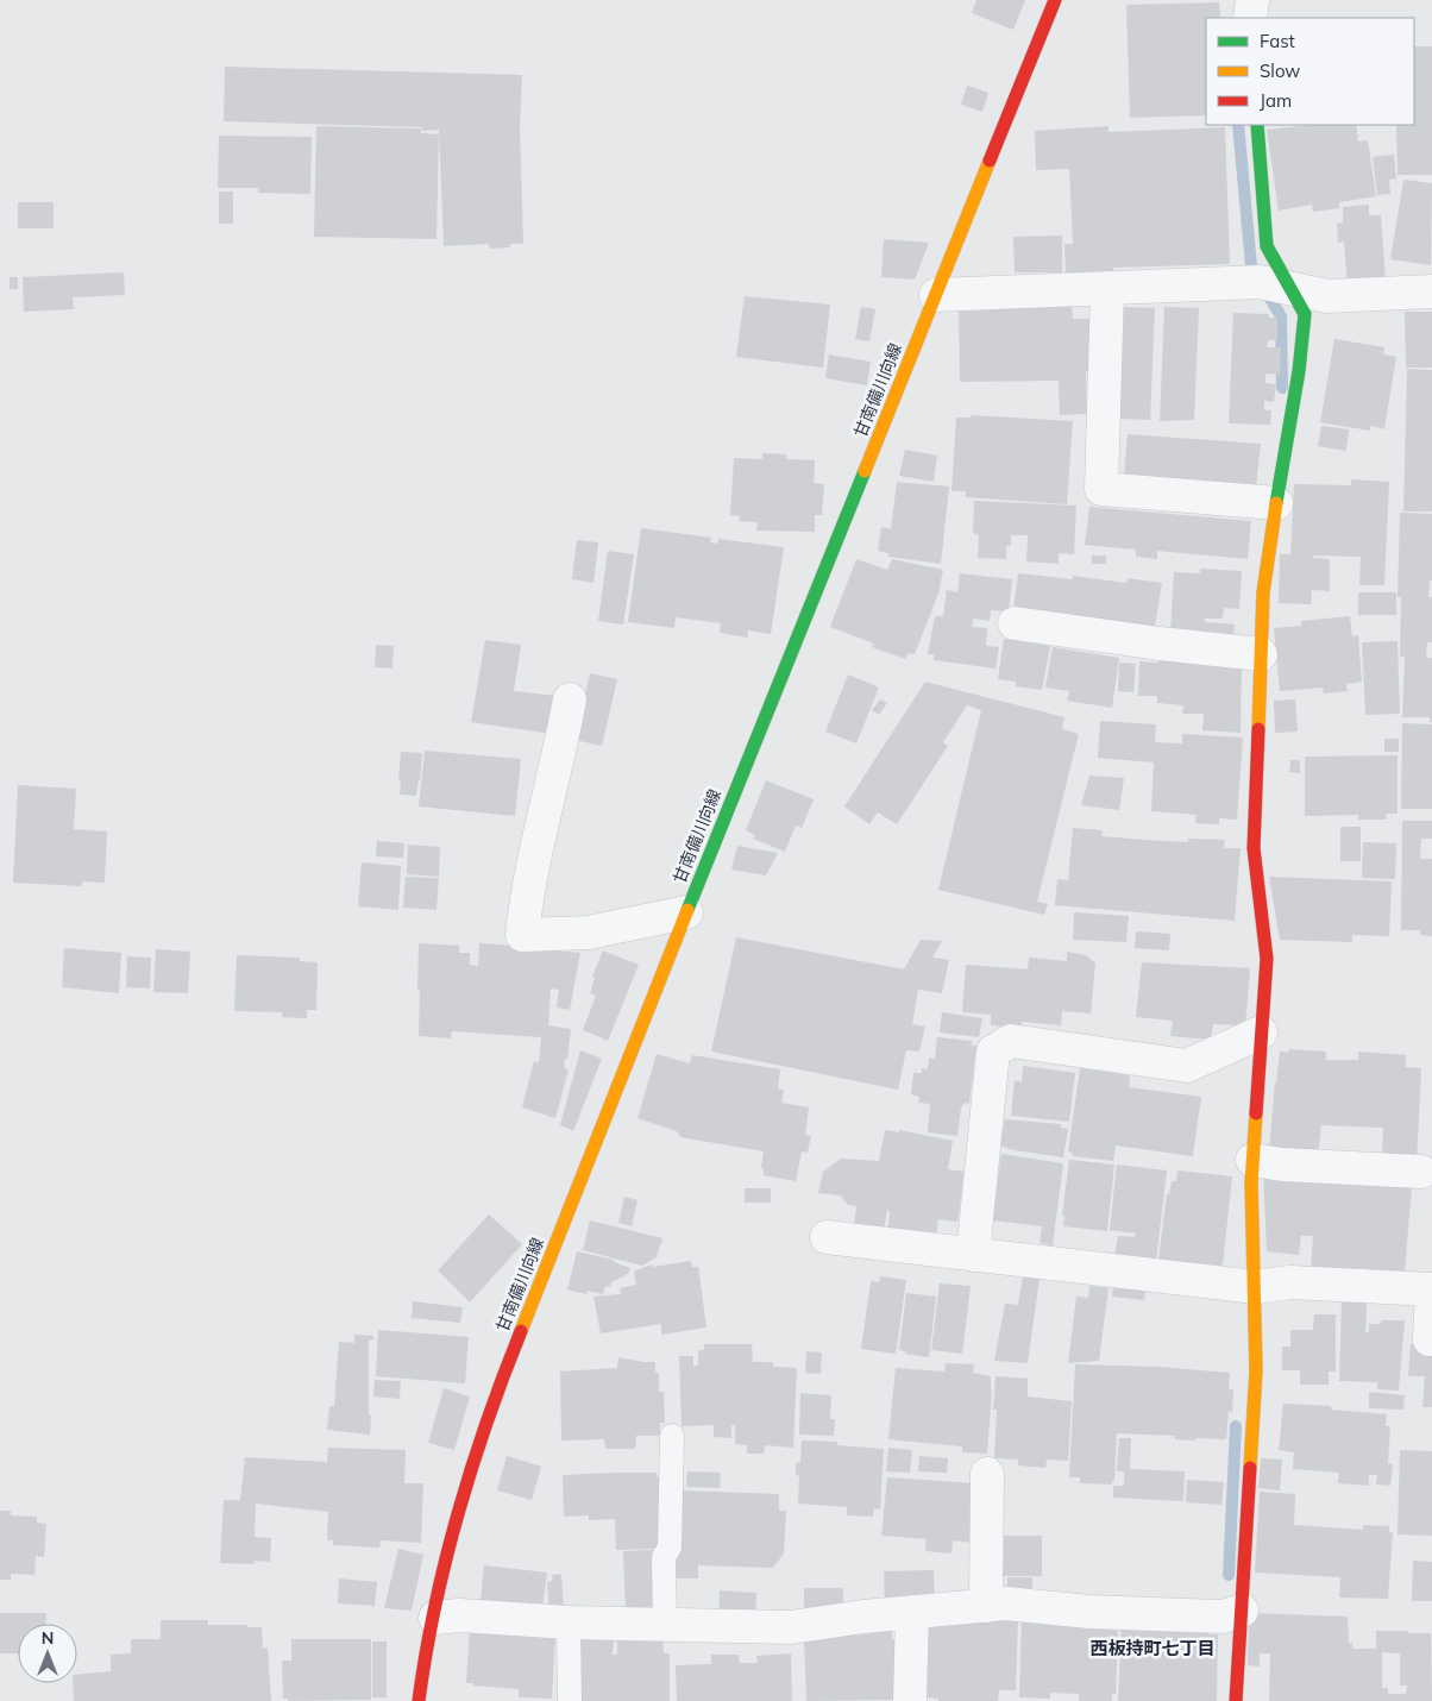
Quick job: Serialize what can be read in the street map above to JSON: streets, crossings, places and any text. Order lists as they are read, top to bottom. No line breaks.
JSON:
{"streets":{"main road":["甘南備川向線"]},"districts":["西板持町七丁目"],"legend":["Fast","Slow","Jam"],"north":"top"}
